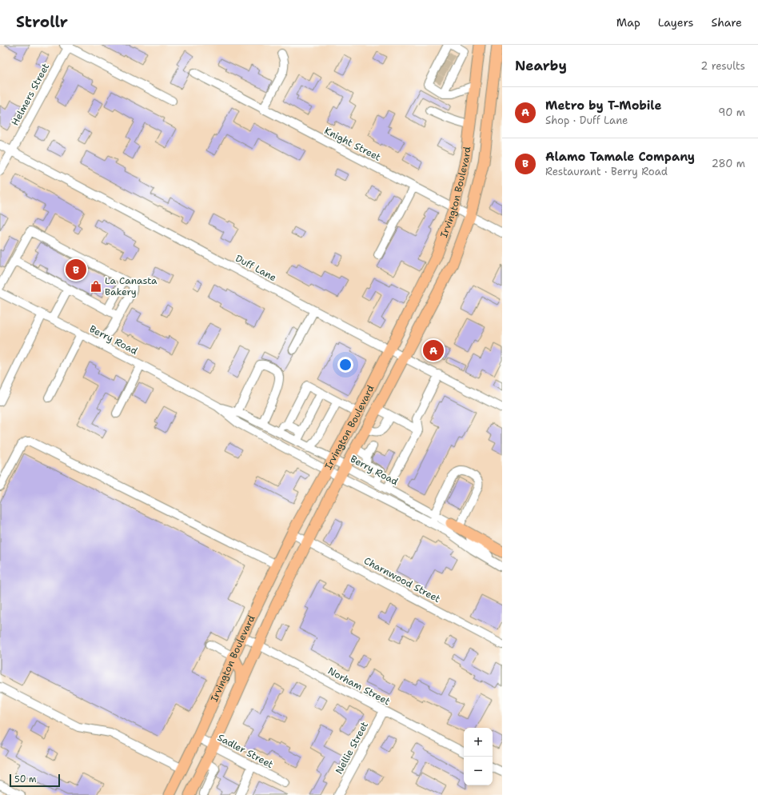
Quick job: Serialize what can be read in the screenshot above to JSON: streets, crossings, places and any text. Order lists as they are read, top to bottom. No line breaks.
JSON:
{"streets":{"main road":["Irvington Boulevard"],"street":["Helmers Street","Knight Street","Duff Lane","Berry Road","Charnwood Street","Norham Street","Nellie Street","Sadler Street"]},"crossings":[["Helmers Street","Duff Lane"],["Knight Street","Irvington Boulevard"],["Irvington Boulevard","Duff Lane"],["Irvington Boulevard","Berry Road"],["Irvington Boulevard","Charnwood Street"],["Irvington Boulevard","Norham Street"],["Irvington Boulevard","Sadler Street"],["Norham Street","Nellie Street"]],"places":{"shop":["La Canasta Bakery"]},"scale_bar":"50 m","page":{"header":"Strollr","nav":["Map","Layers","Share"],"heading":["Nearby","2 results"],"list":[{"mark":"A","name":"Metro by T-Mobile","note":"Shop · Duff Lane","value":"90 m"},{"mark":"B","name":"Alamo Tamale Company","note":"Restaurant · Berry Road","value":"280 m"}],"pins":["B","A"],"map_buttons":["+","−"],"scale":"50 m"}}
